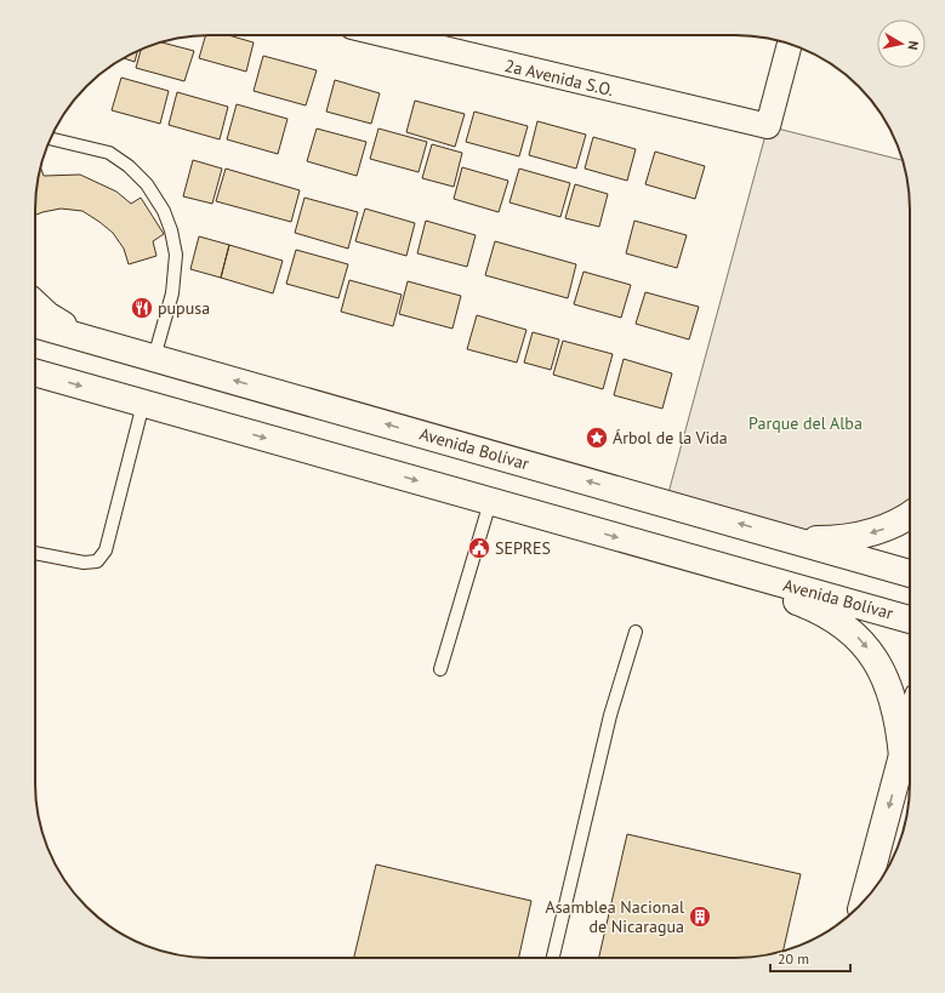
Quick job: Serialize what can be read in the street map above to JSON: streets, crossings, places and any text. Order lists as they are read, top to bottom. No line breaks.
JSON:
{"streets":{"main road":["Avenida Bolívar"],"street":["2a Avenida S.O."]},"parks":["Parque del Alba"],"places":{"restaurant":["pupusa"],"place":["Árbol de la Vida"],"public building":["SEPRES"],"building":["Asamblea Nacional de Nicaragua"]},"scale_bar":"20 m","north":"right"}
